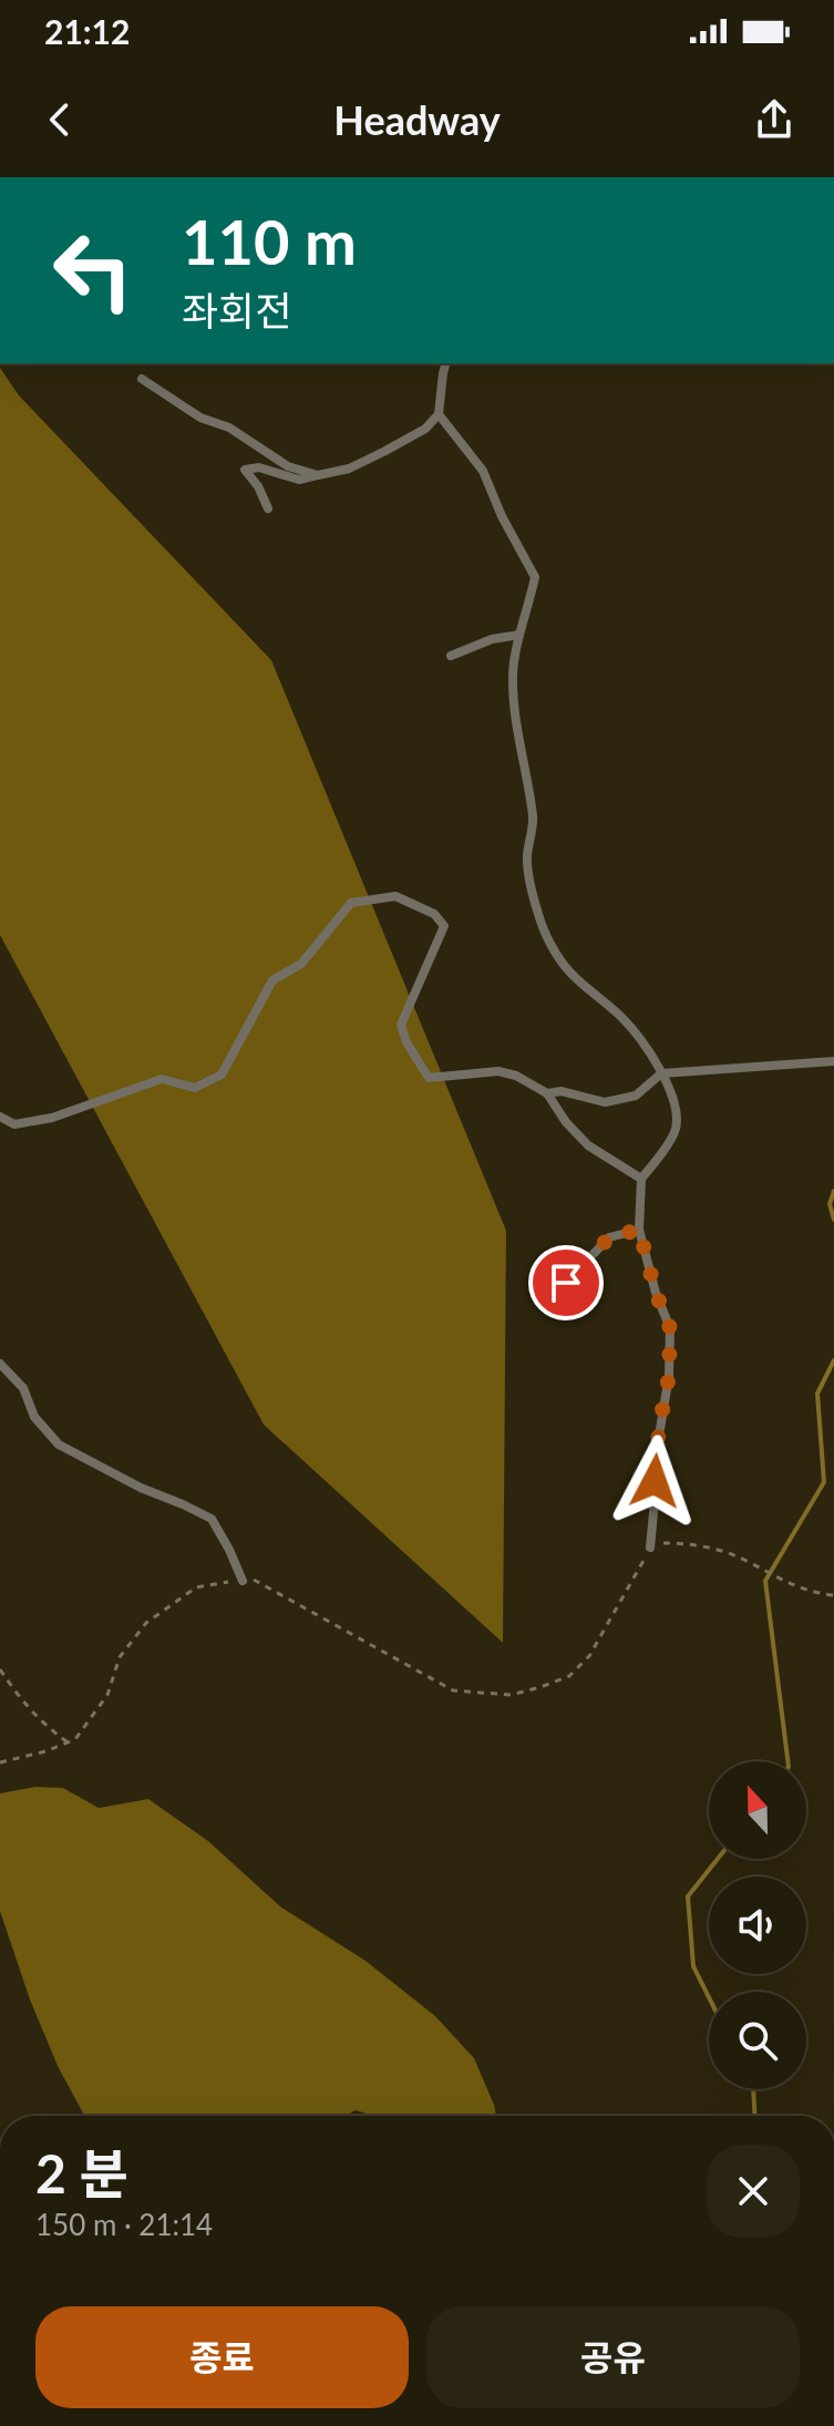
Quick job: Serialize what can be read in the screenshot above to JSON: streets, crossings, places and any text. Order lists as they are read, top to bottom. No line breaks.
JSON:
{"north":"top","page":{"status":"21:12","header":"Headway","turn":["110 m","좌회전"],"heading":["2 분","150 m · 21:14"],"buttons":["종료","공유"]}}
